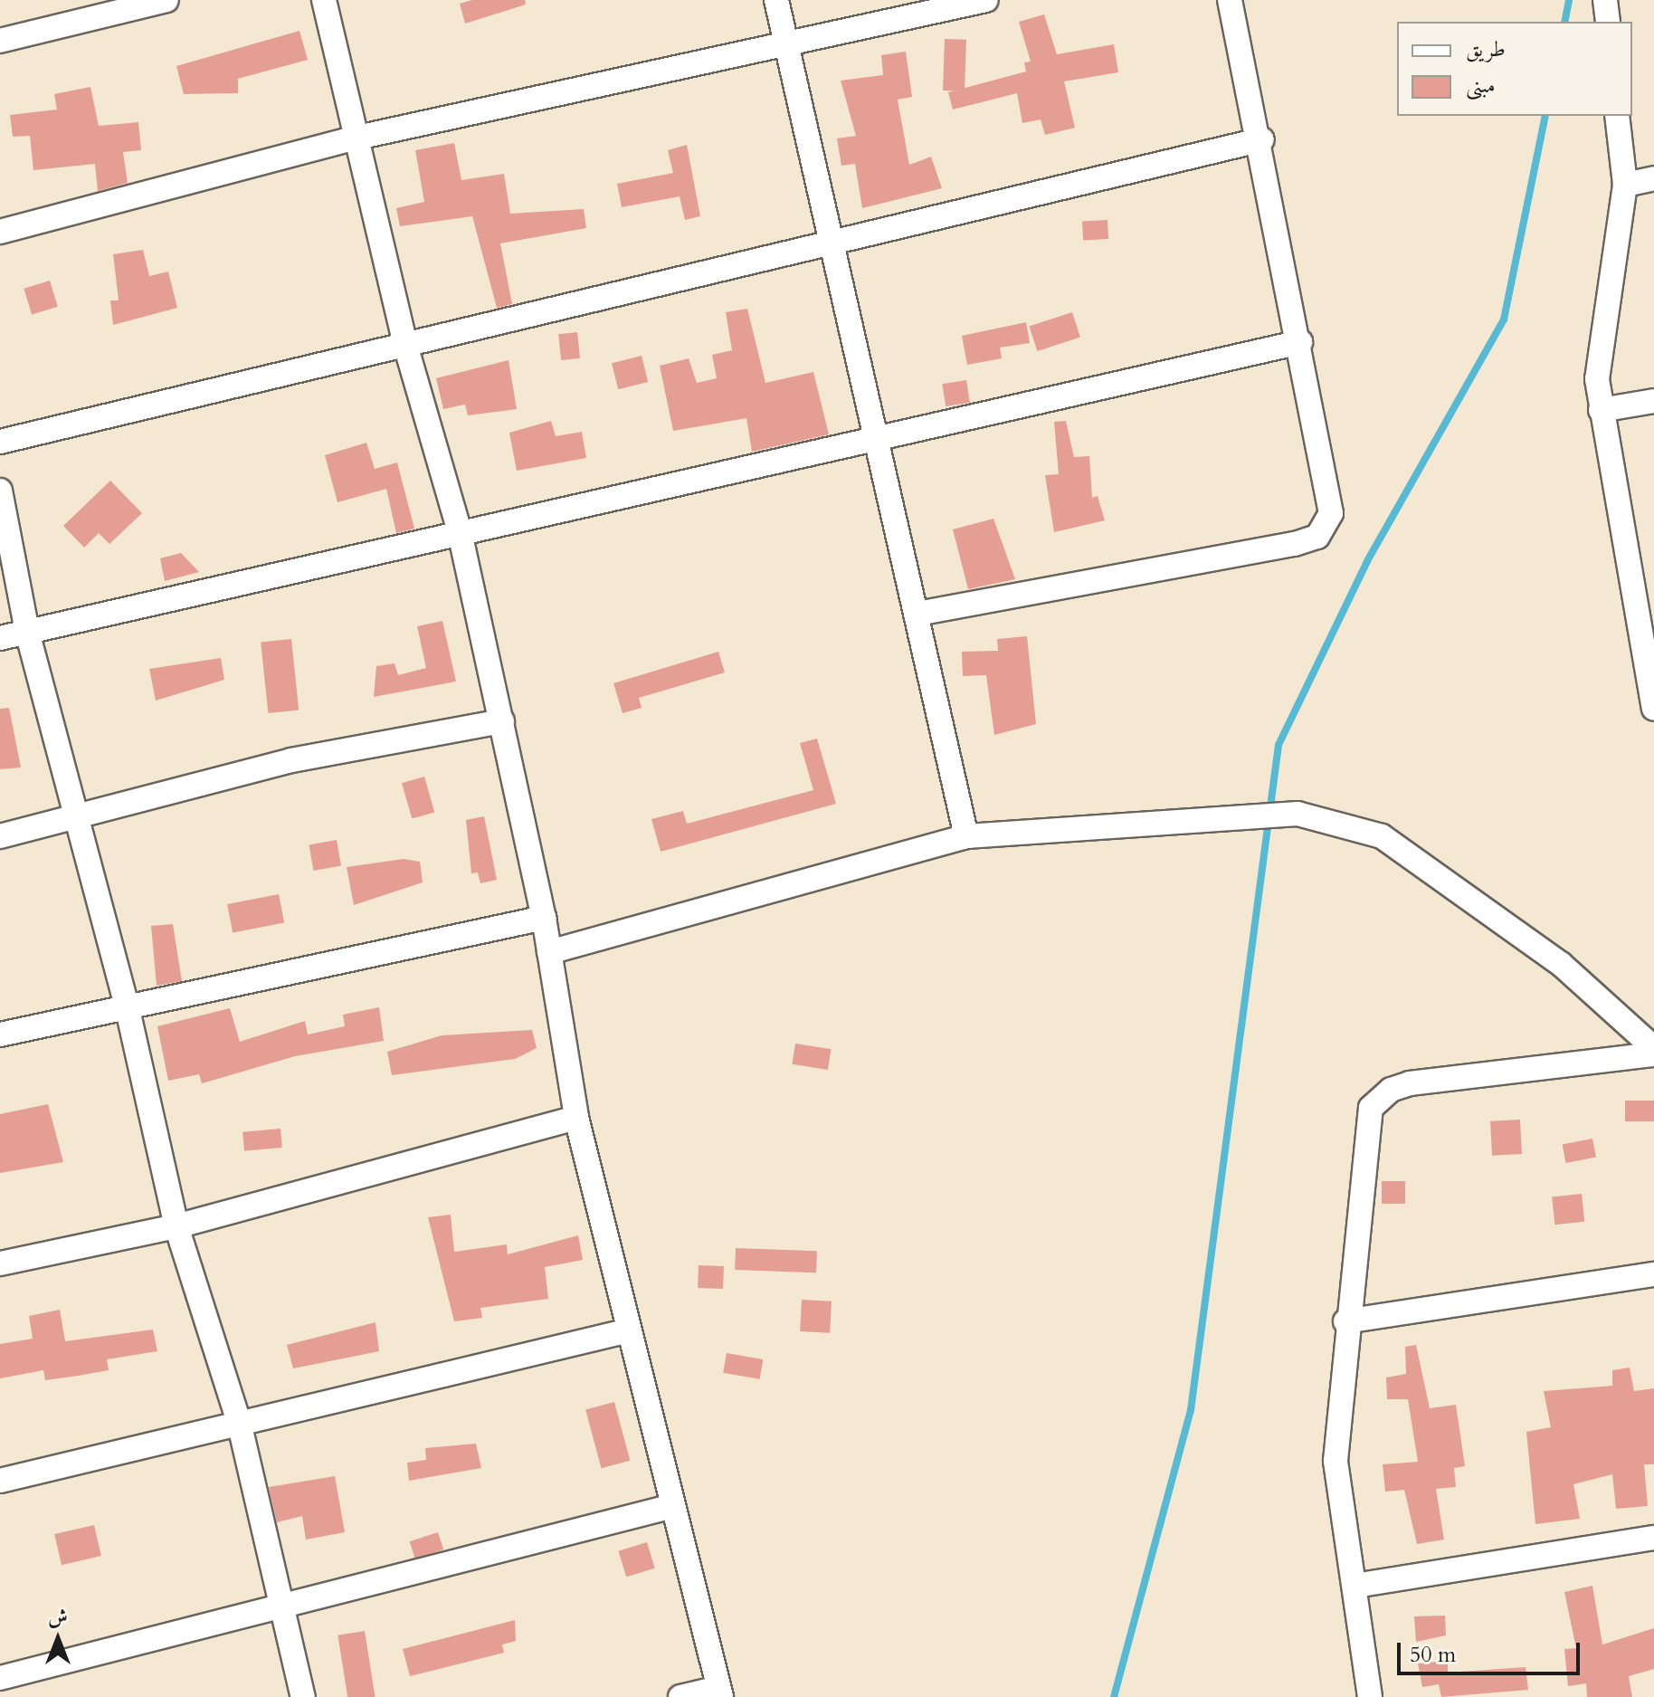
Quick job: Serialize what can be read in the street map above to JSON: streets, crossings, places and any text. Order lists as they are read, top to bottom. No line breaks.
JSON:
{"legend":["طريق","مبنى"],"scale_bar":"50 m","north":"top"}
